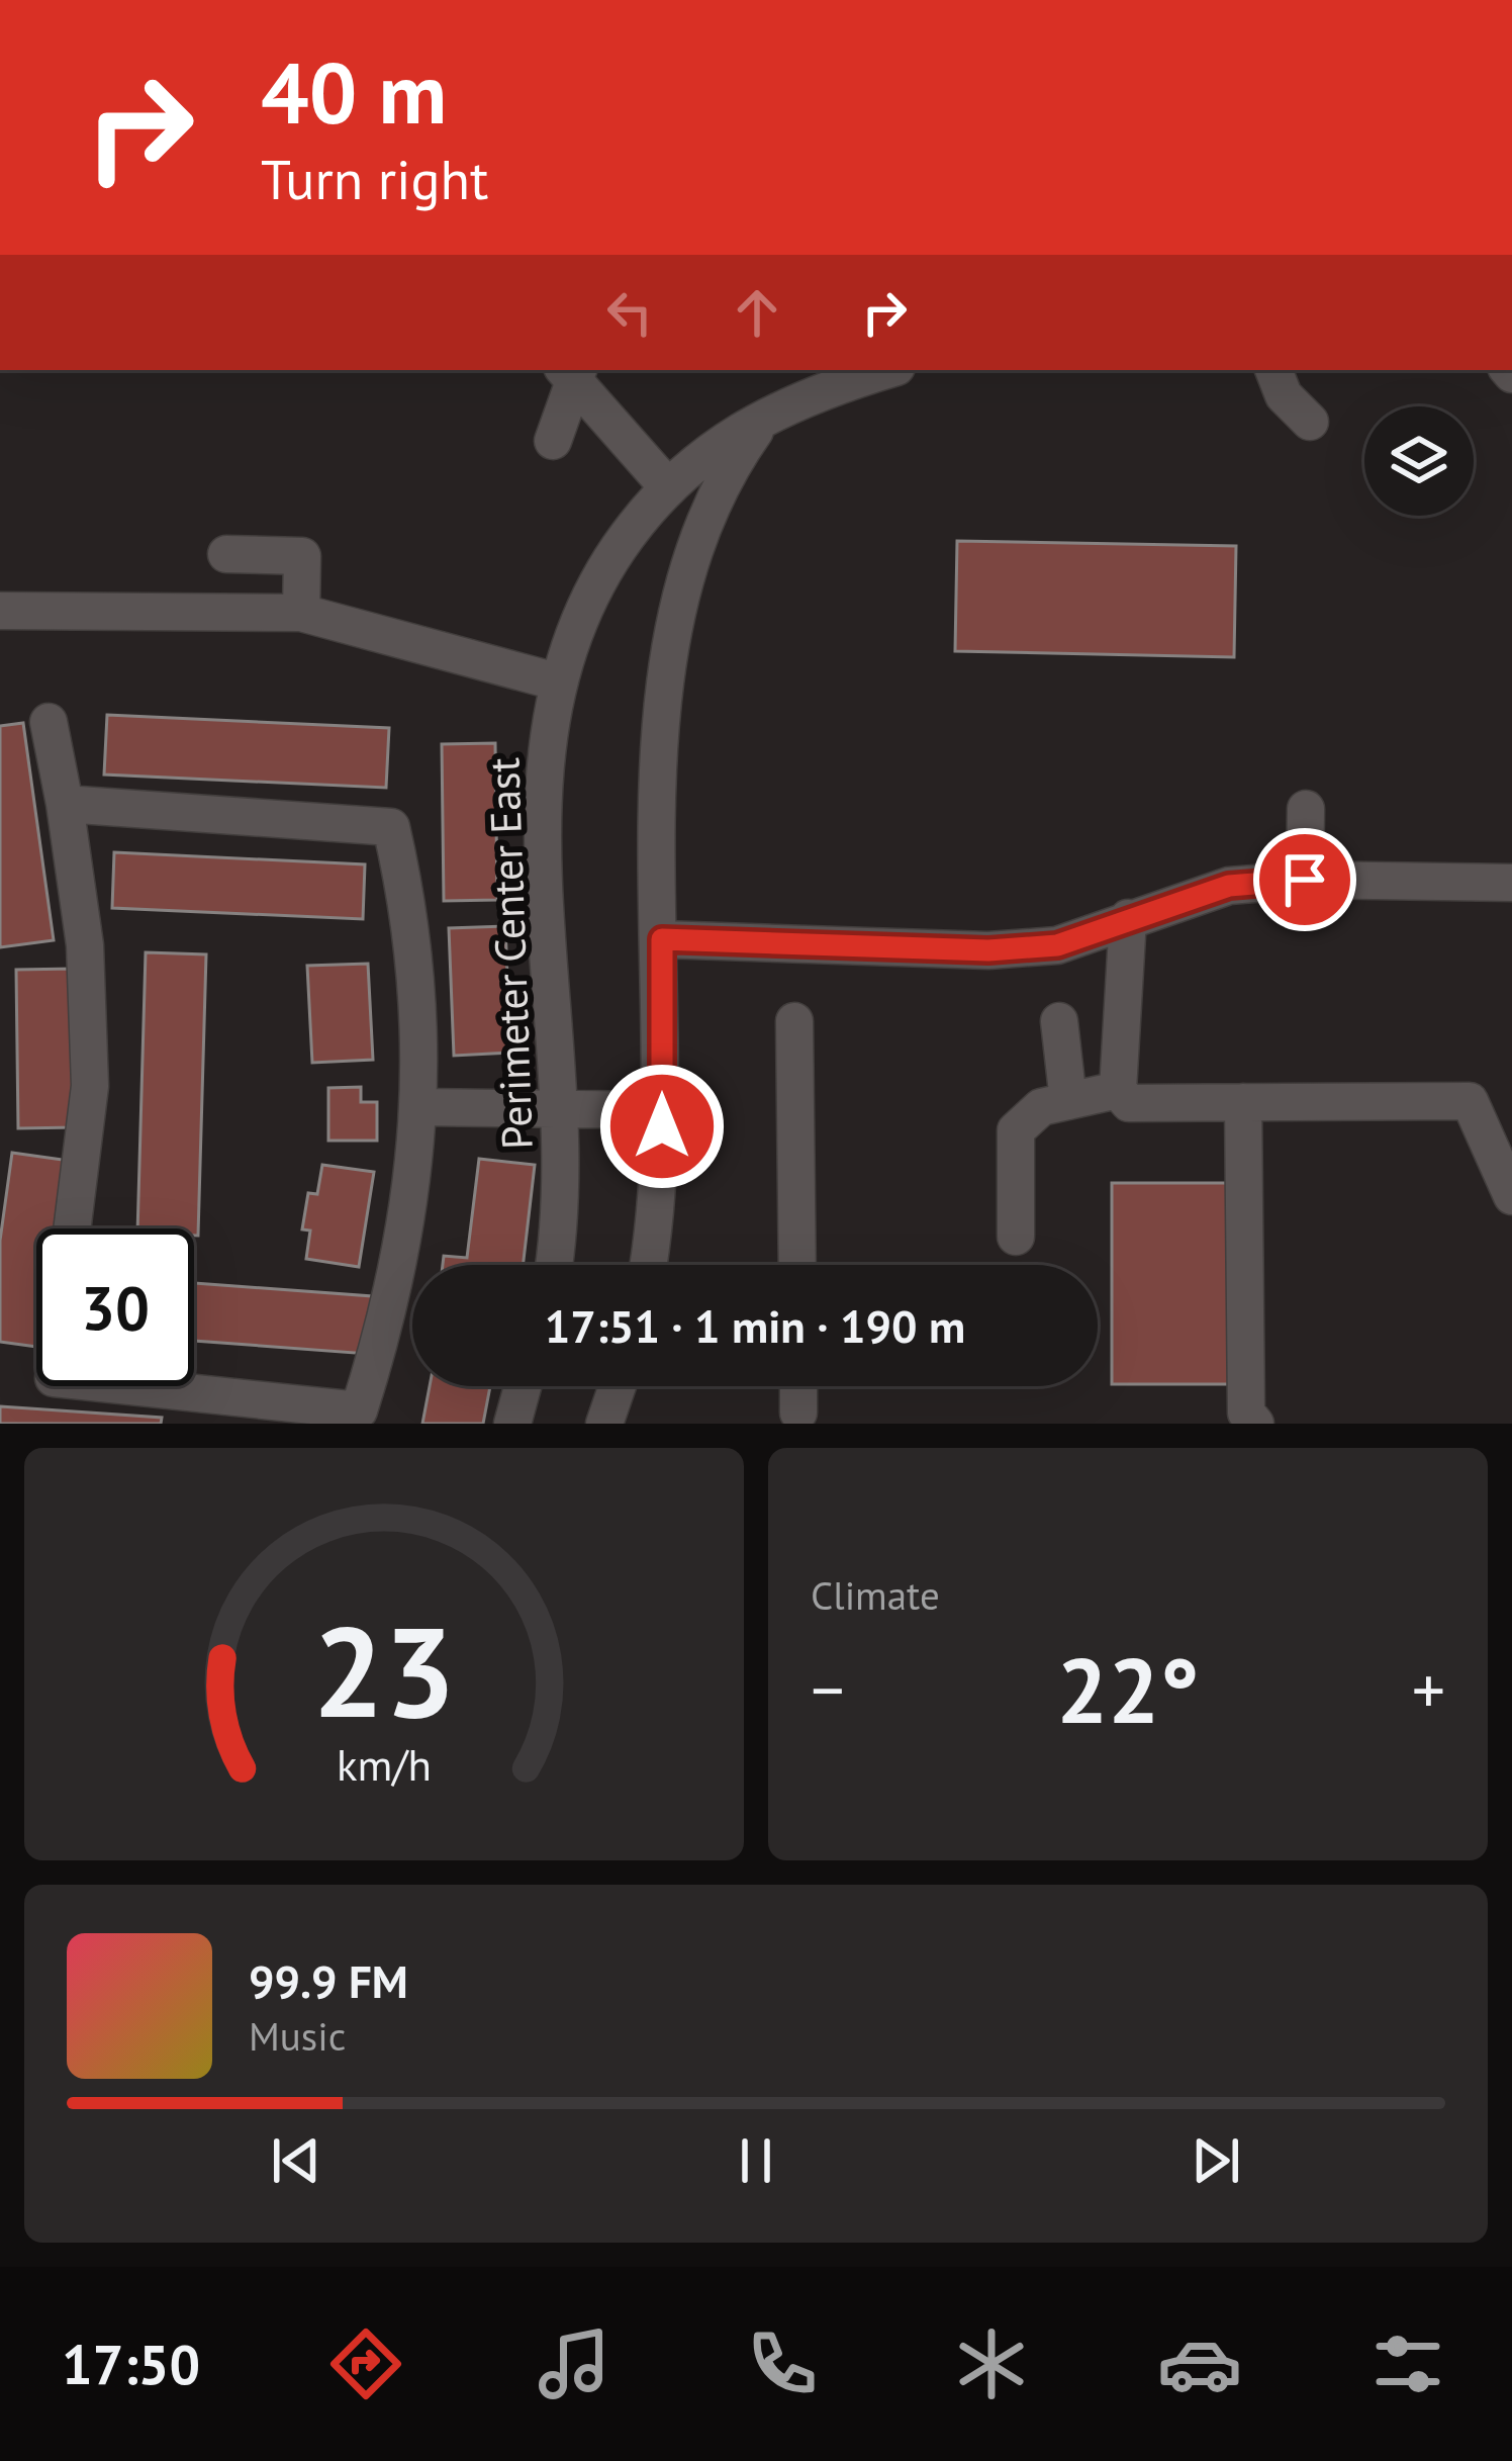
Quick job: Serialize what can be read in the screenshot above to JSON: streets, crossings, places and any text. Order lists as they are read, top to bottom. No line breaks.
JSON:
{"streets":{"street":["Perimeter Center East"]},"page":{"turn":["40 m","Turn right"],"limit":"30","trip":"17:51 · 1 min · 190 m","tile":"Climate","heat":["−","22°","+"],"song":["99.9 FM","Music"],"tabs":"17:50","gauge":["23","km/h"]}}
